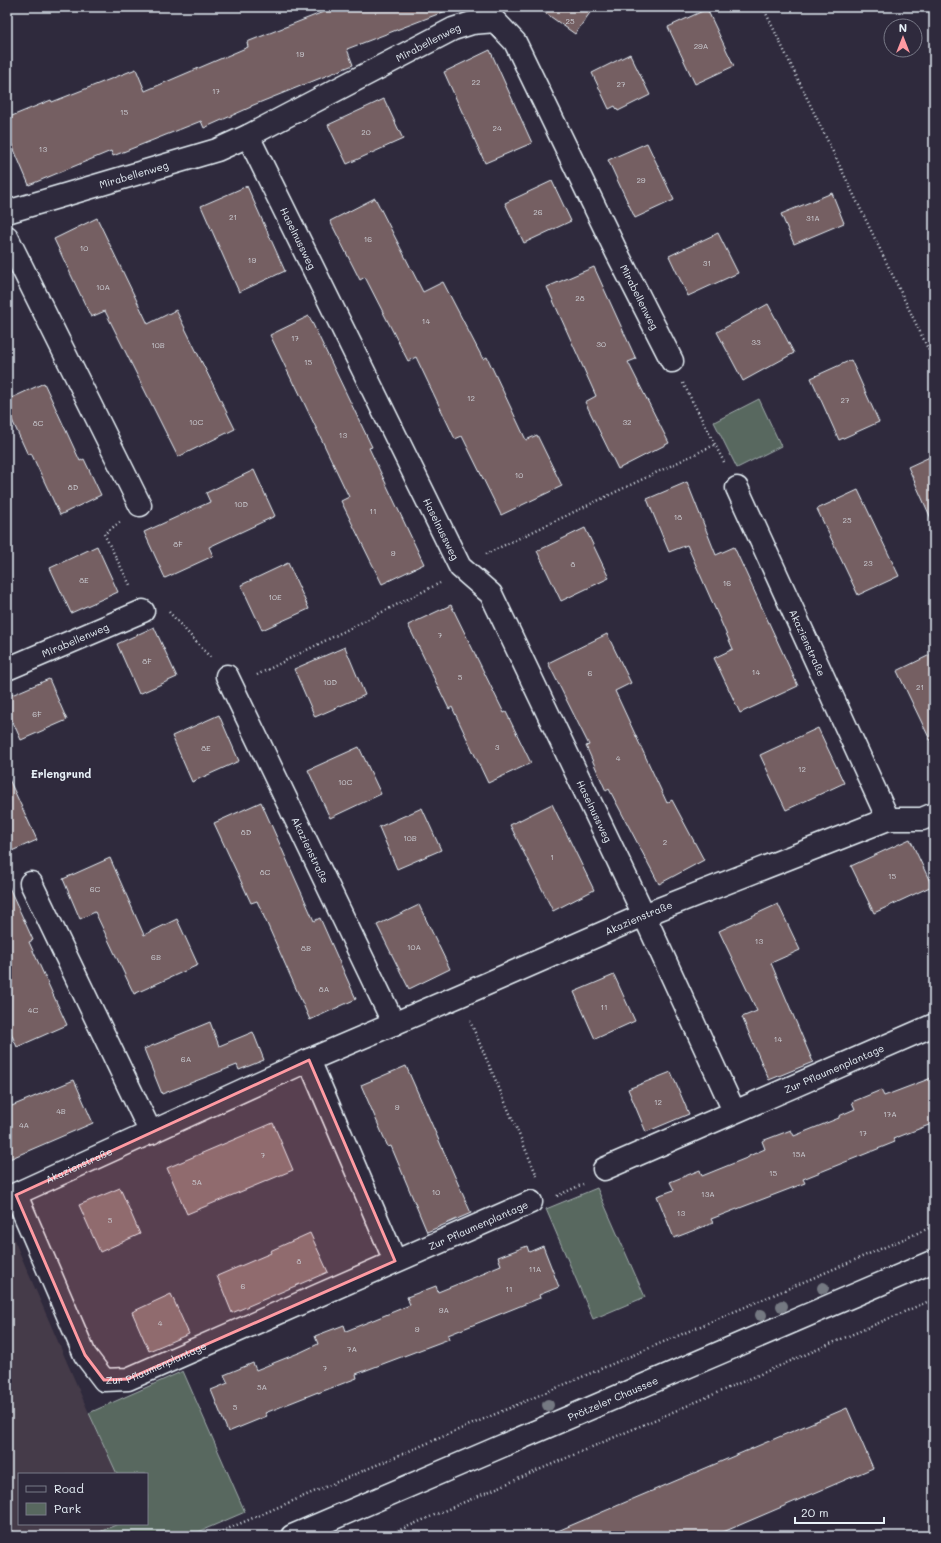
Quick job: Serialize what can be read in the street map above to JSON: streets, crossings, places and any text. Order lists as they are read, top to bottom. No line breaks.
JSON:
{"streets":{"street":["Mirabellenweg","Haselnussweg","Akazienstraße","Zur Pflaumenplantage","Prötzeler Chaussee"]},"crossings":[["Mirabellenweg","Haselnussweg"],["Haselnussweg","Akazienstraße"],["Akazienstraße","Zur Pflaumenplantage"]],"districts":["Erlengrund"],"house_numbers":["25","29A","19","22","27","17","15","24","20","13","29","26","21","31A","16","10","19","31","10A","28","14","17","33","30","10B","15","12","27","10C","32","8C","13","10","8D","10D","11","18","25","8F","9","23","8","8E","16","10E","7","8F","14","6","5","10D","21","6F","3","8E","4","12","10C","8D","10B","2","1","8C","15","6C","13","10A","8B","6B","8A","11","4C","14","6A","12","9","4B","17A","4A","17","15A","7","15","5A","10","13A","13","5","8","11A","6","11","9A","4","9","7A","7","5A","5"],"legend":["Road","Park"],"scale_bar":"20 m","north":"top"}
